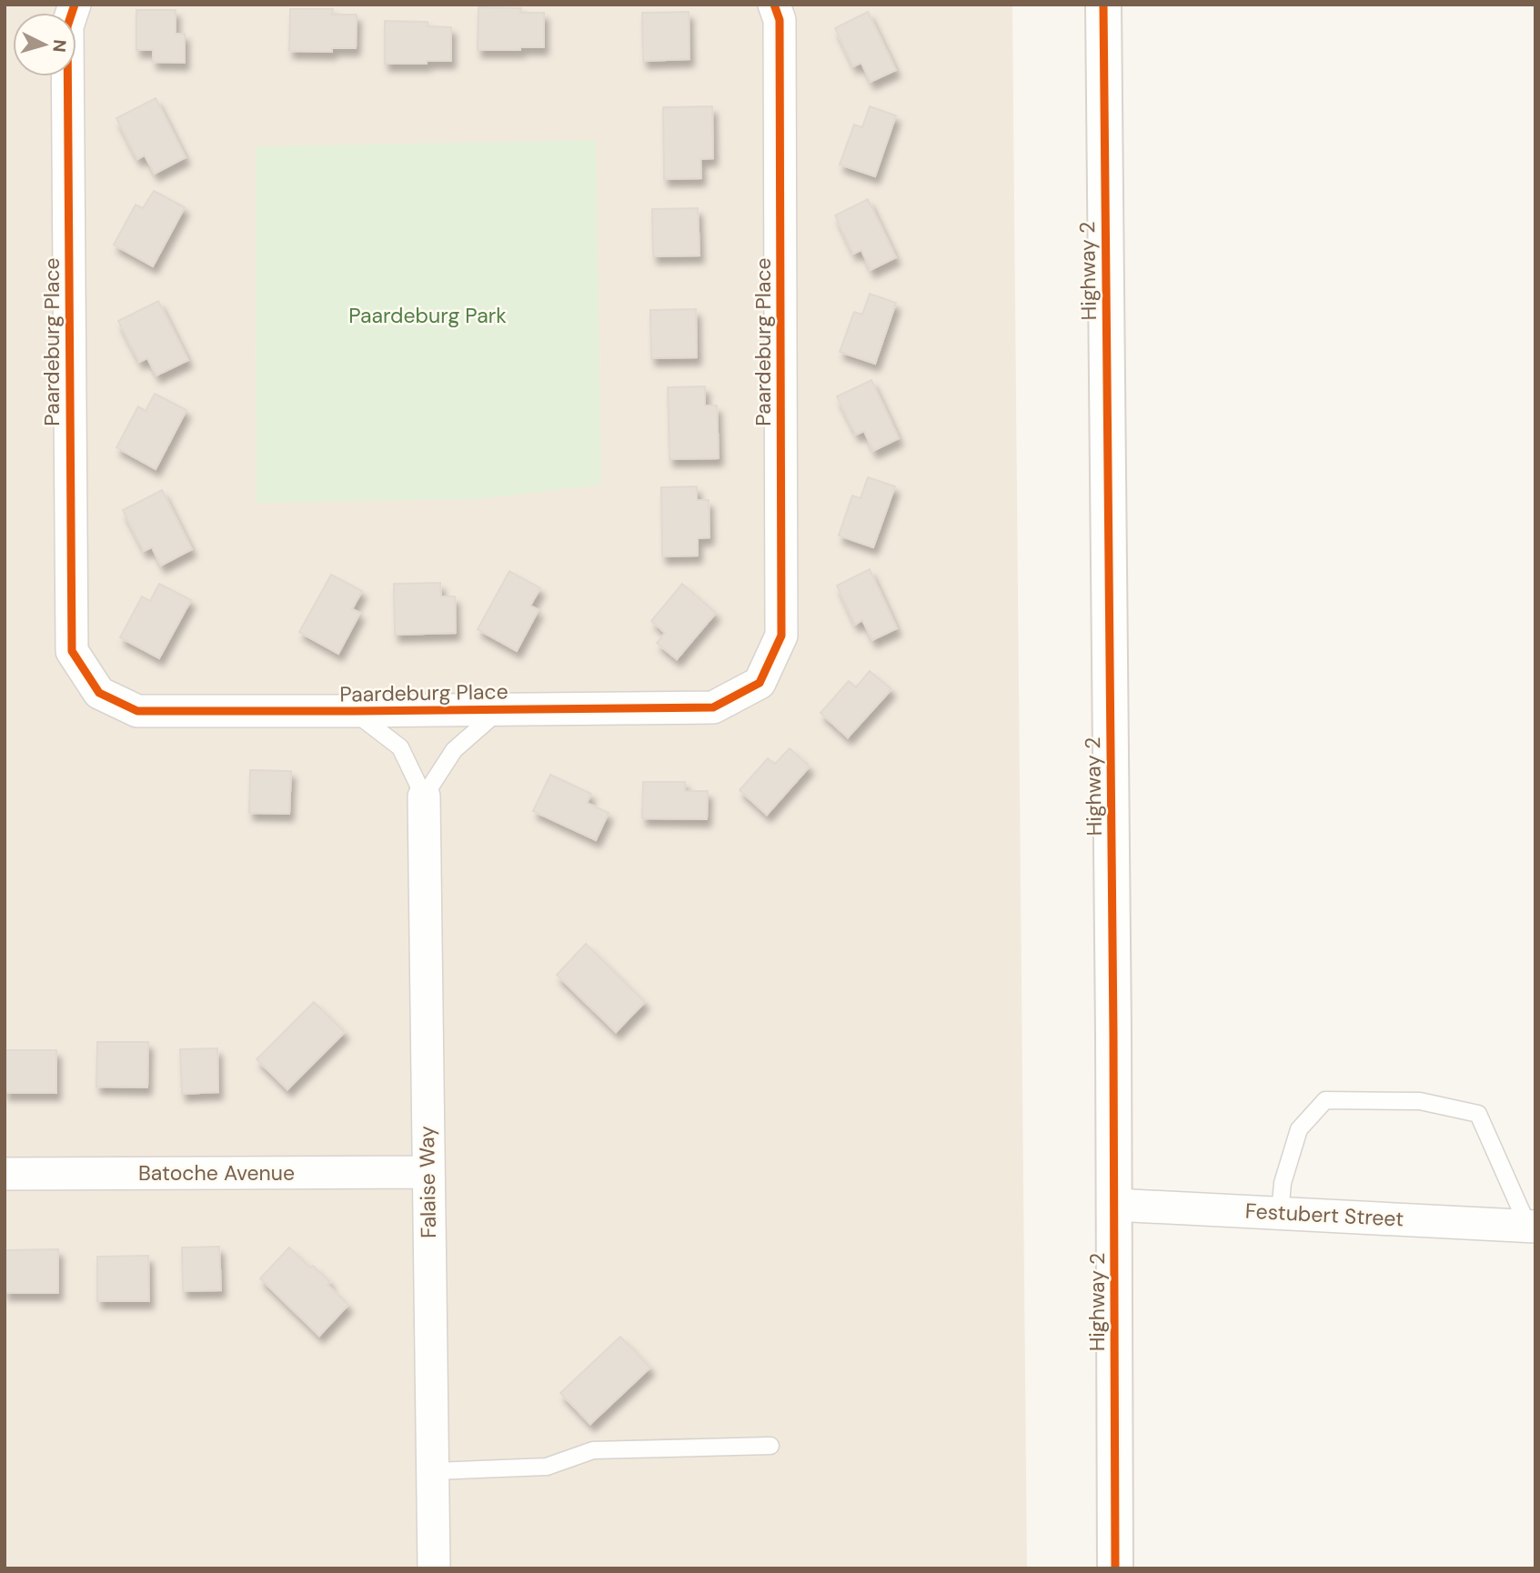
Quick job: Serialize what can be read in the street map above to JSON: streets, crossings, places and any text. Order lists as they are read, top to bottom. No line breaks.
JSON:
{"streets":{"main road":["Highway 2"],"street":["Paardeburg Place","Batoche Avenue","Falaise Way","Festubert Street"]},"crossings":[["Highway 2","Festubert Street"],["Batoche Avenue","Falaise Way"]],"parks":["Paardeburg Park"],"north":"right"}
